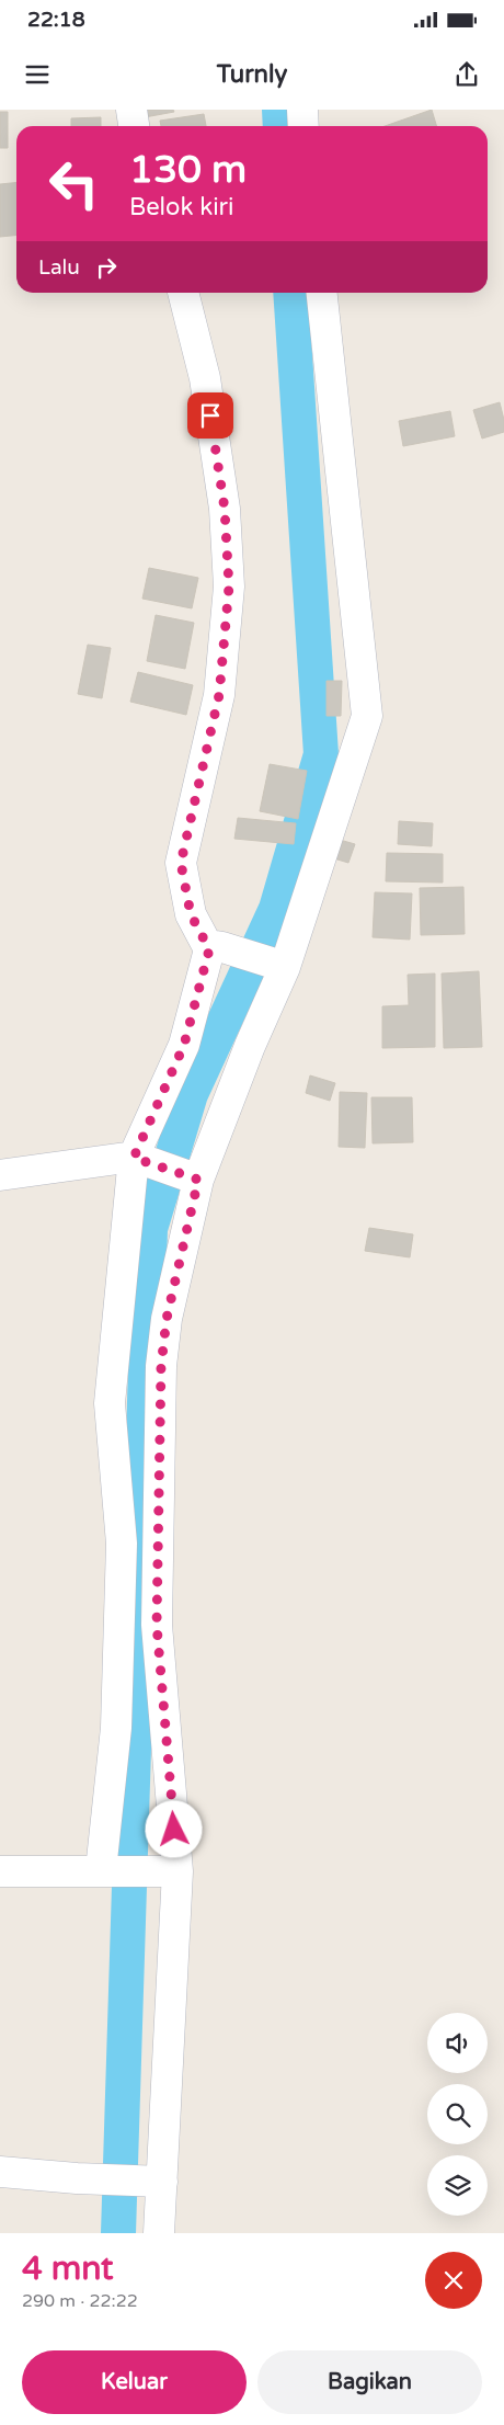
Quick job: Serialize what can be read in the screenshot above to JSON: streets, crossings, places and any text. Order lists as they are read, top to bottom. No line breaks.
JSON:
{"page":{"status":"22:18","header":"Turnly","turn":["130 m","Belok kiri"],"then":"Lalu","heading":["4 mnt","290 m · 22:22"],"buttons":["Keluar","Bagikan"]}}
